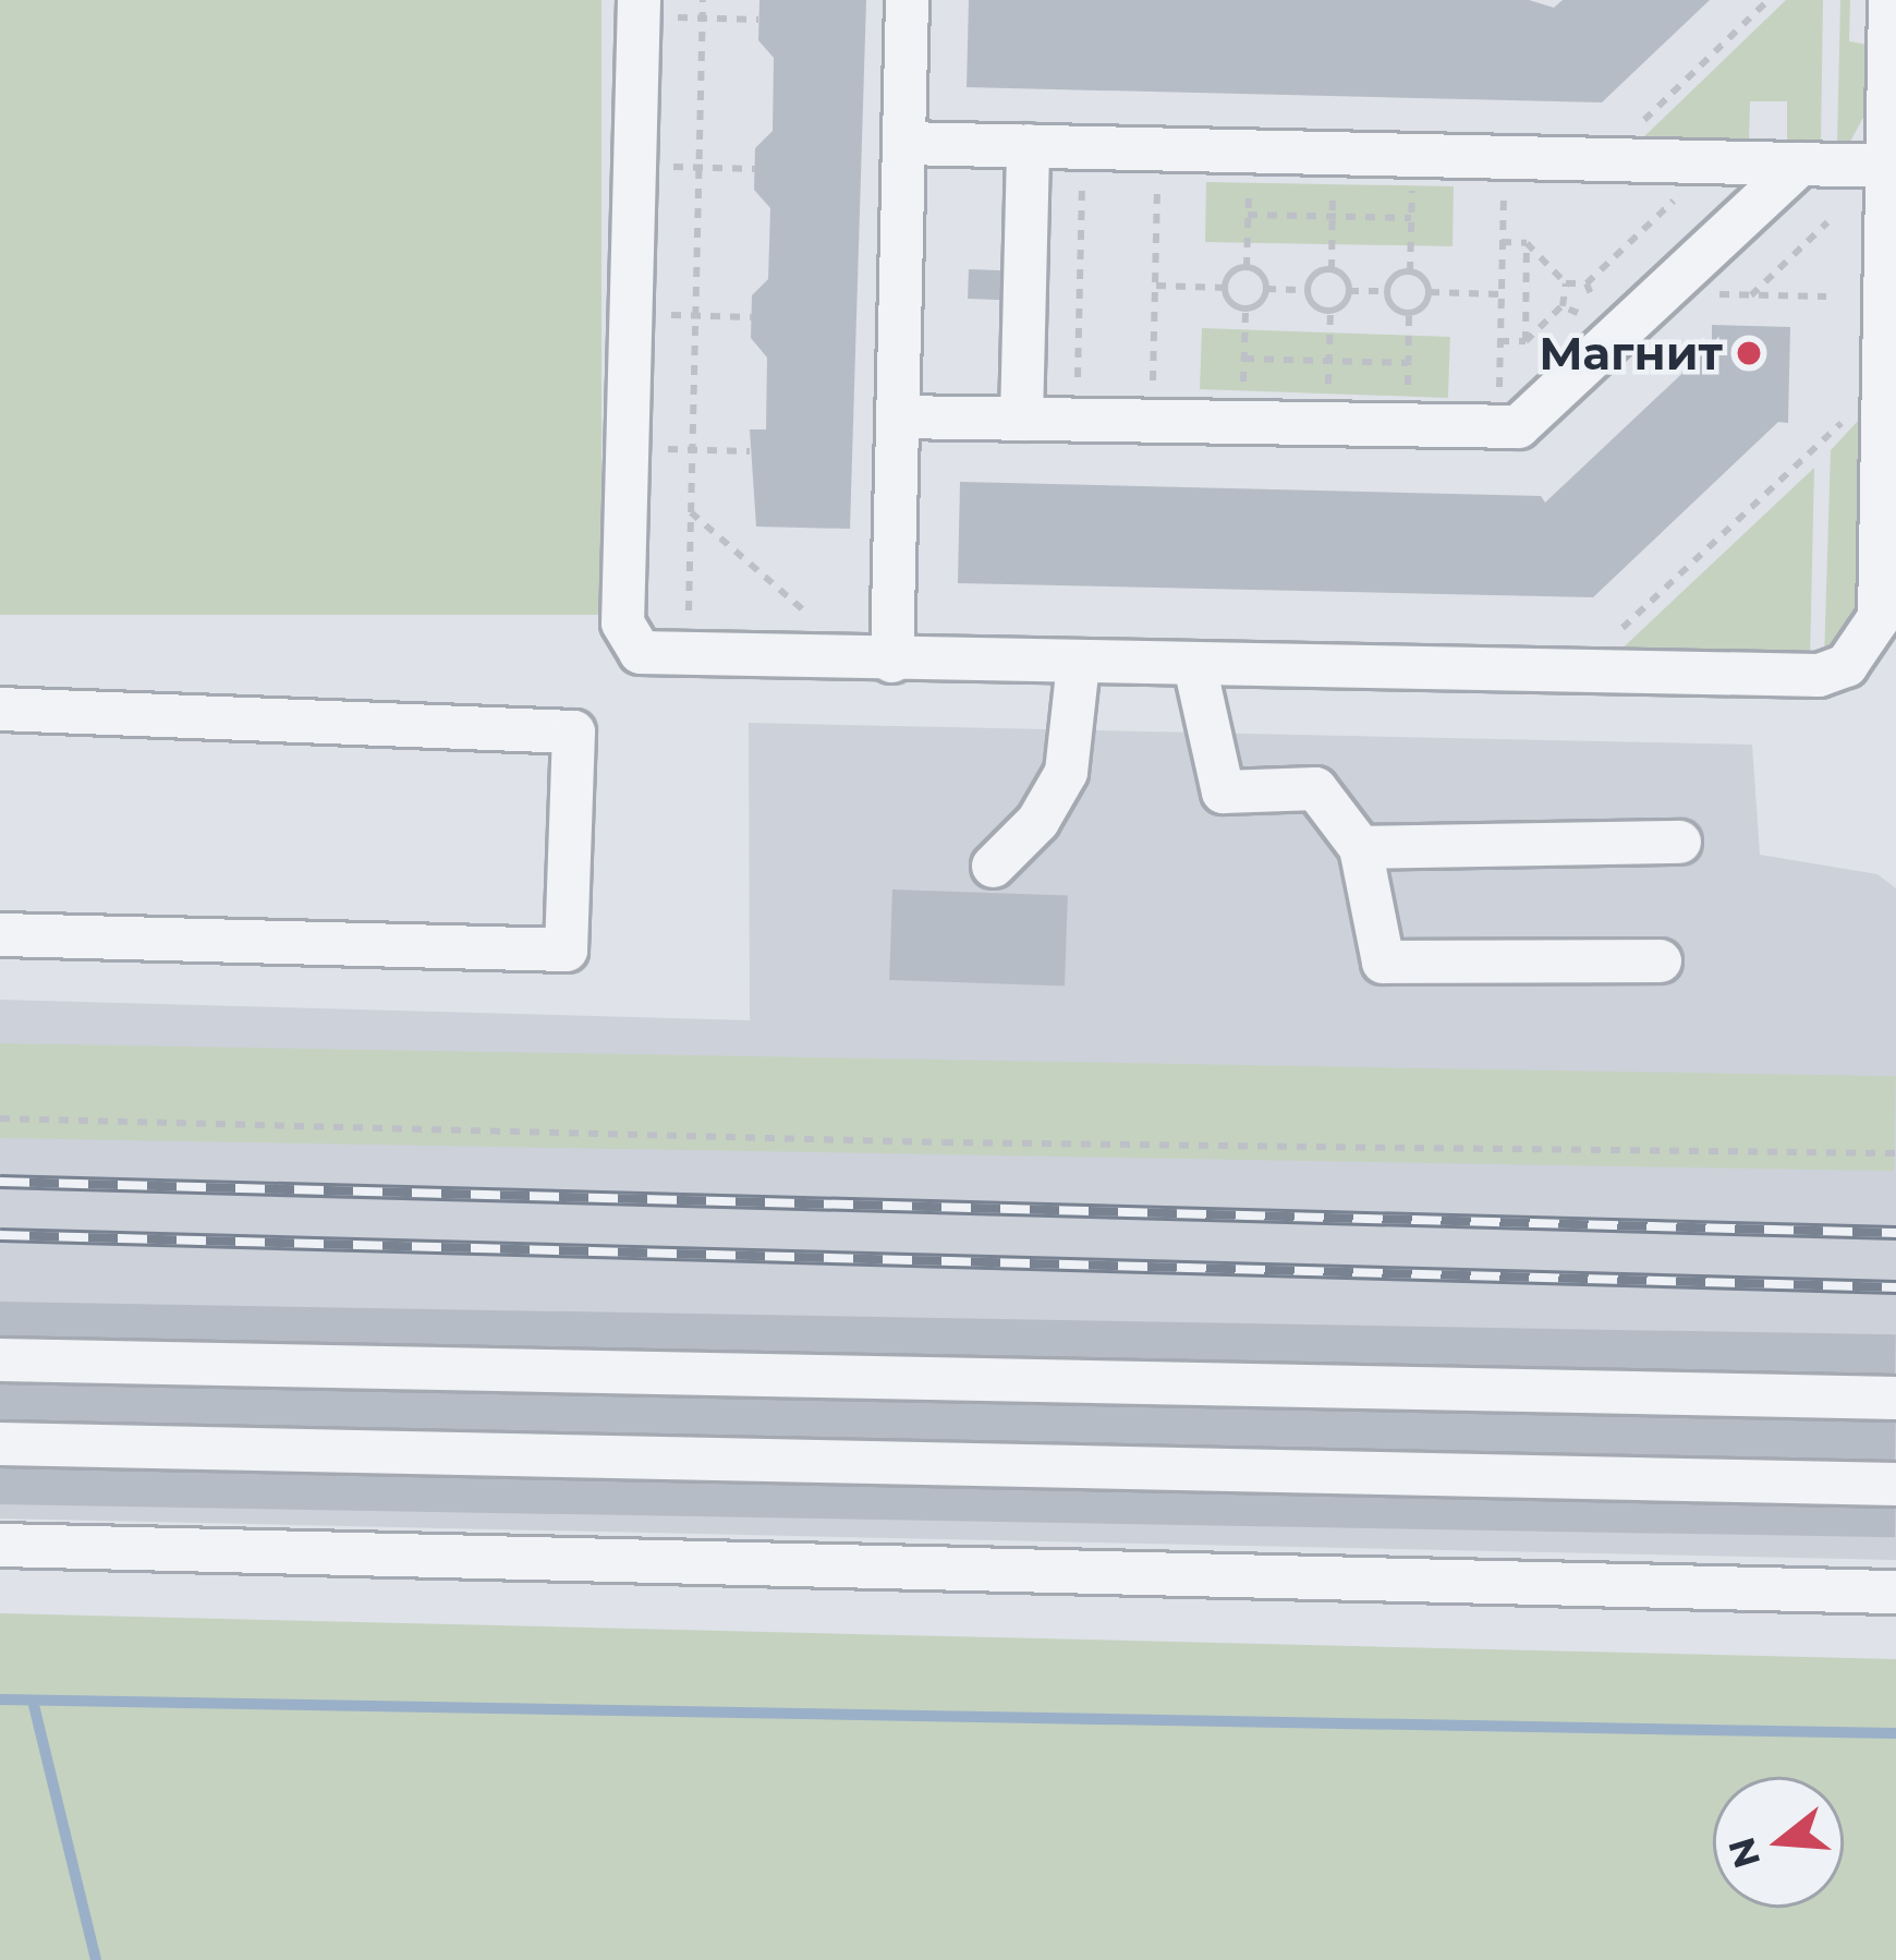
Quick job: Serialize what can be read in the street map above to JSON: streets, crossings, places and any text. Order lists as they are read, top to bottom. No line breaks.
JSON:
{"places":["Магнит"],"north":"left"}
